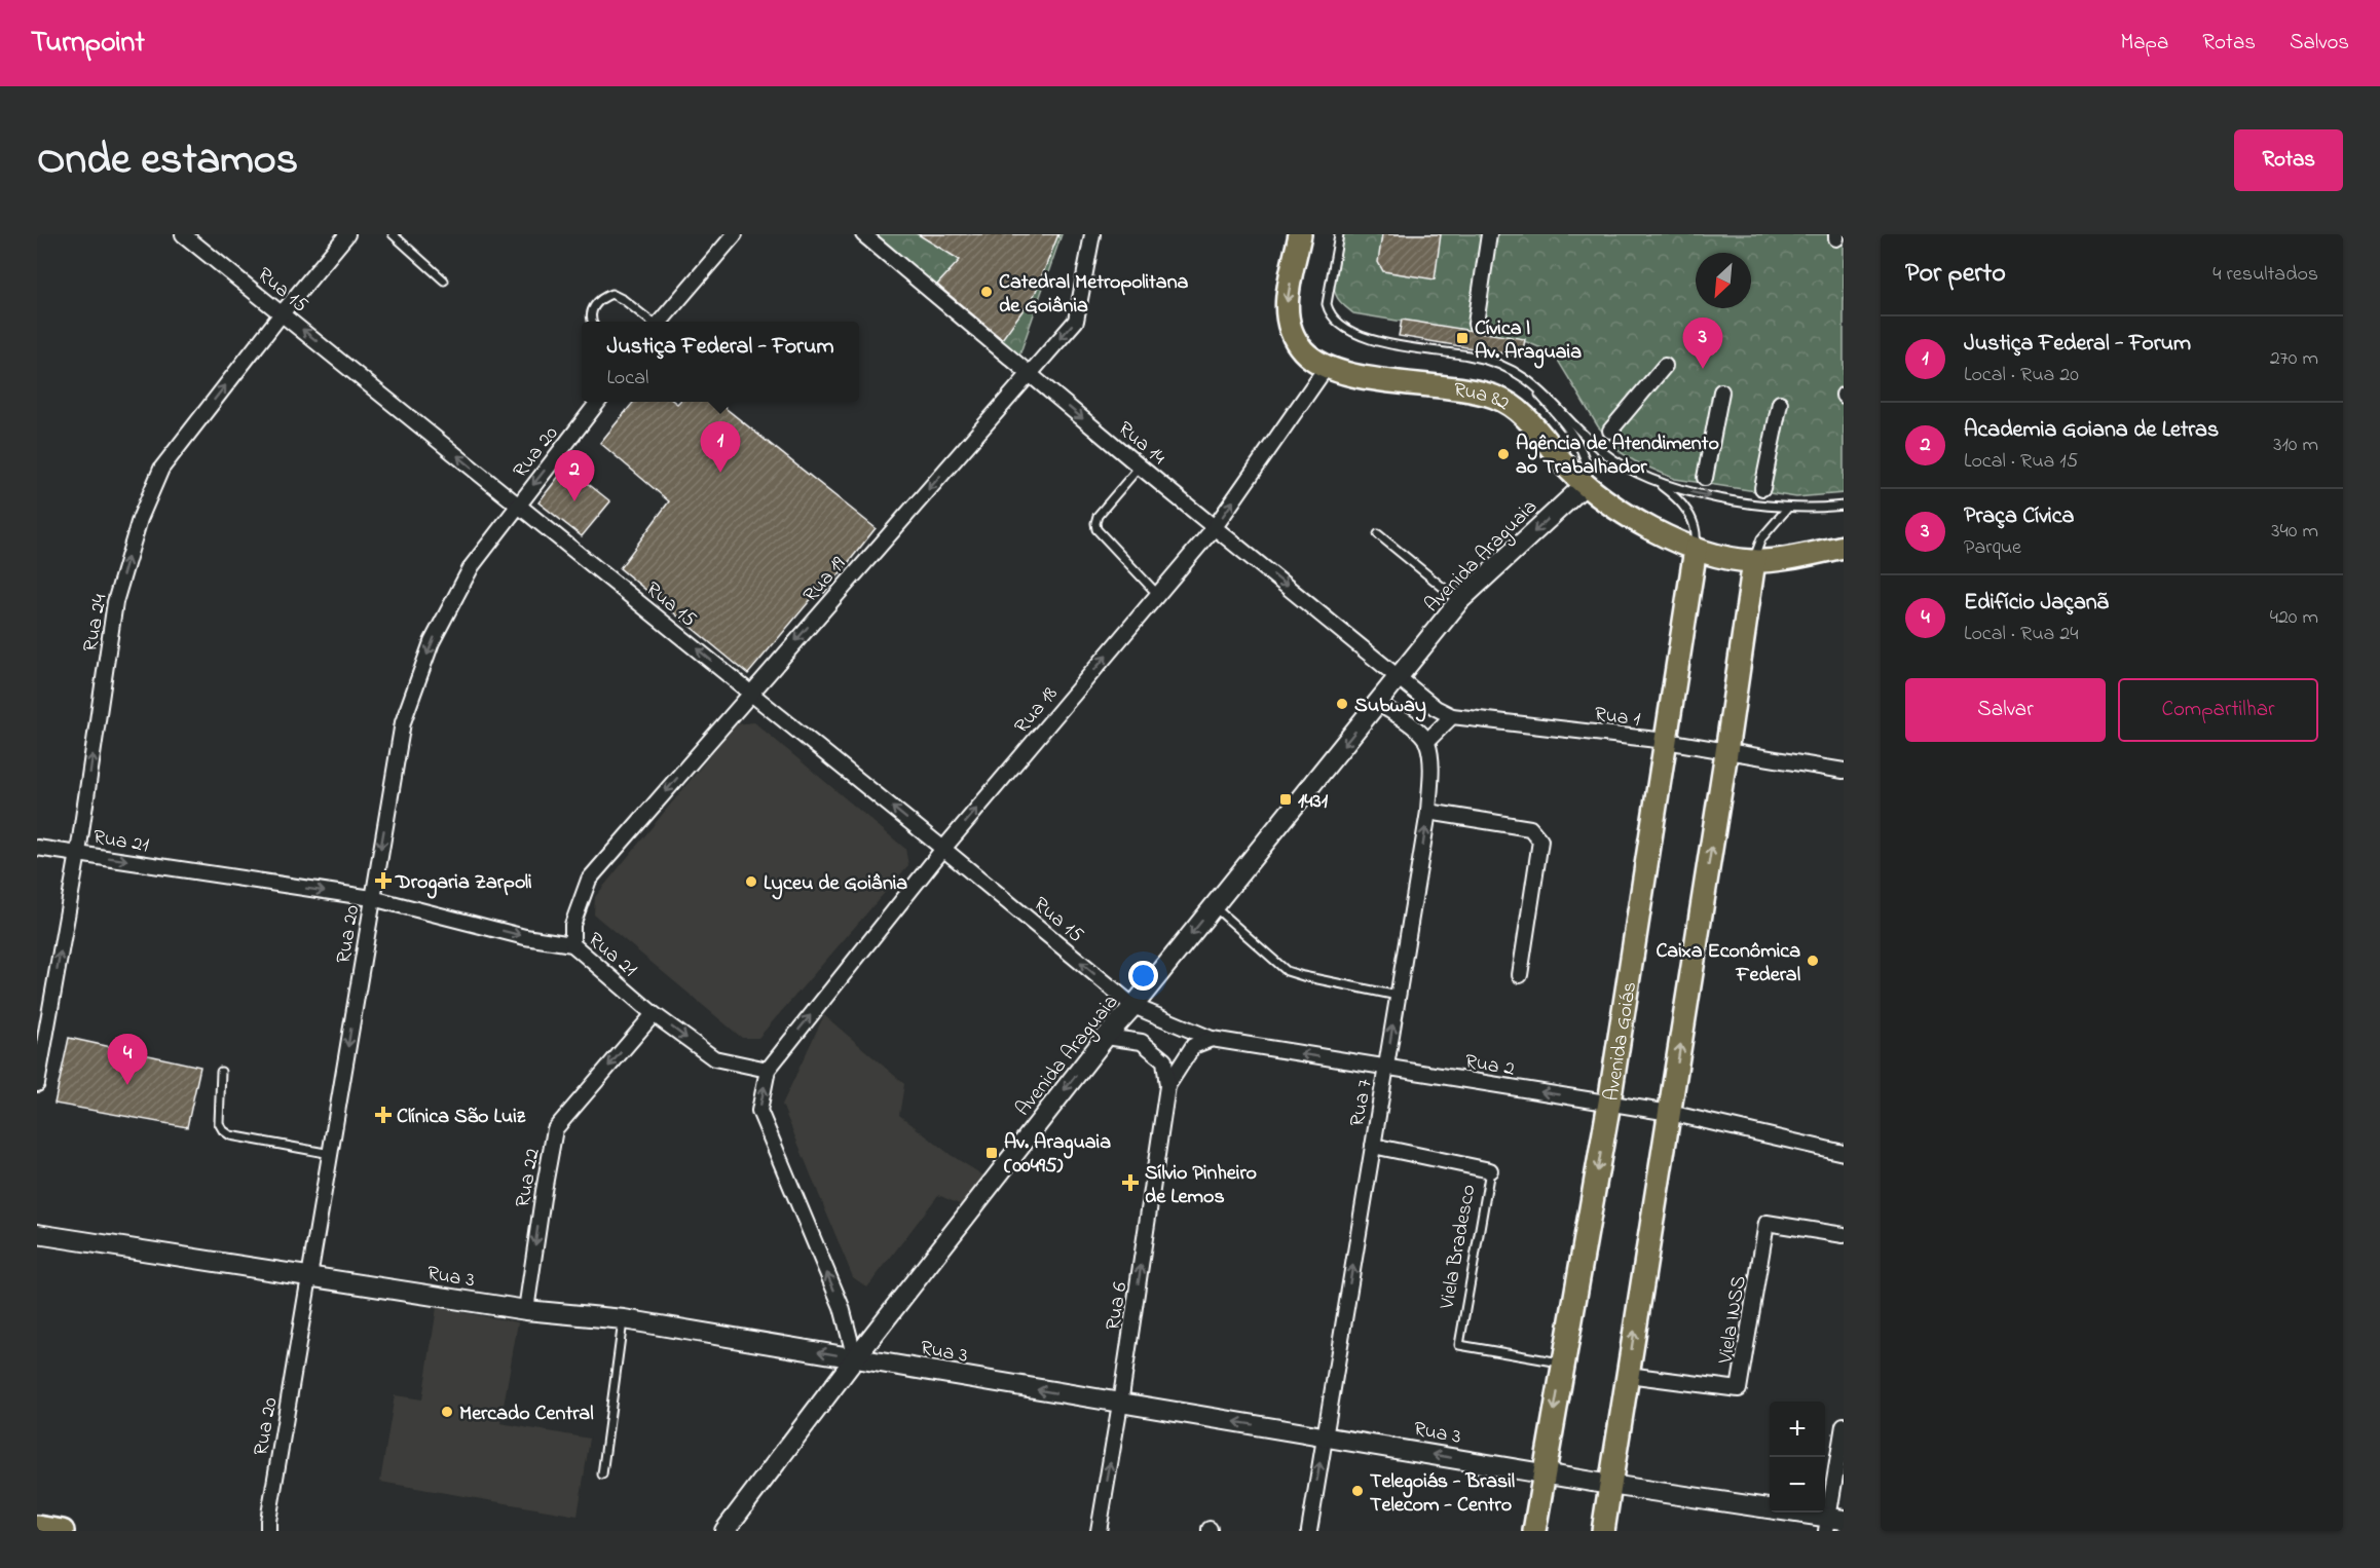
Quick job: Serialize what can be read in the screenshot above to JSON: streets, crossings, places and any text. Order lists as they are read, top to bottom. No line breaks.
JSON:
{"streets":{"main road":["Rua 82","Avenida Goiás"],"street":["Rua 15","Rua 14","Rua 20","Avenida Araguaia","Rua 19","Rua 24","Rua 18","Rua 1","Rua 21","Rua 2","Rua 7","Rua 22","Viela Bradesco","Rua 3","Rua 6","Viela INSS"]},"crossings":[["Rua 15","Rua 20"],["Rua 15","Avenida Araguaia"],["Rua 15","Rua 19"],["Rua 15","Rua 24"],["Rua 15","Rua 18"],["Rua 15","Rua 2"],["Rua 82","Avenida Araguaia"],["Rua 82","Rua 18"],["Rua 14","Avenida Araguaia"],["Rua 14","Rua 19"],["Rua 14","Rua 18"],["Rua 14","Rua 1"],["Rua 20","Rua 21"],["Rua 20","Rua 3"],["Avenida Araguaia","Rua 1"],["Avenida Araguaia","Rua 2"],["Avenida Araguaia","Rua 3"],["Avenida Araguaia","Rua 6"],["Rua 19","Rua 21"],["Rua 24","Rua 21"],["Rua 18","Rua 21"],["Rua 1","Avenida Goiás"],["Rua 21","Rua 22"],["Avenida Goiás","Rua 2"],["Avenida Goiás","Viela Bradesco"],["Avenida Goiás","Rua 3"],["Rua 2","Rua 7"],["Rua 2","Rua 6"],["Rua 7","Viela Bradesco"],["Rua 7","Rua 3"],["Rua 22","Rua 3"],["Rua 3","Rua 6"]],"one_way":["Rua 15","Rua 14","Rua 20","Avenida Araguaia","Rua 19","Rua 24","Rua 18","Rua 21","Rua 2","Rua 7","Rua 22","Rua 3","Rua 6"],"places":{"other":["Catedral Metropolitana de Goiânia","Agência de Atendimento ao Trabalhador","Subway","Lyceu de Goiânia","Caixa Econômica Federal","Mercado Central","Telegoiás - Brasil Telecom - Centro"],"transit":["Cívica | Av. Araguaia","1431","Av. Araguaia (00495)"],"health":["Drogaria Zarpoli","Clínica São Luiz","Sílvio Pinheiro de Lemos"]},"north":"bottom left","page":{"header":"Turnpoint","nav":["Mapa","Rotas","Salvos"],"title":"Onde estamos","buttons":["Rotas",["Salvar","Compartilhar"]],"heading":["Por perto","4 resultados"],"list":[{"mark":"1","name":"Justiça Federal - Forum","note":"Local · Rua 20","value":"270 m"},{"mark":"2","name":"Academia Goiana de Letras","note":"Local · Rua 15","value":"310 m"},{"mark":"3","name":"Praça Cívica","note":"Parque","value":"340 m"},{"mark":"4","name":"Edifício Jaçanã","note":"Local · Rua 24","value":"420 m"}],"pins":["3","1","2","4"],"popup":["Justiça Federal - Forum","Local"],"map_buttons":["+","−"]}}
